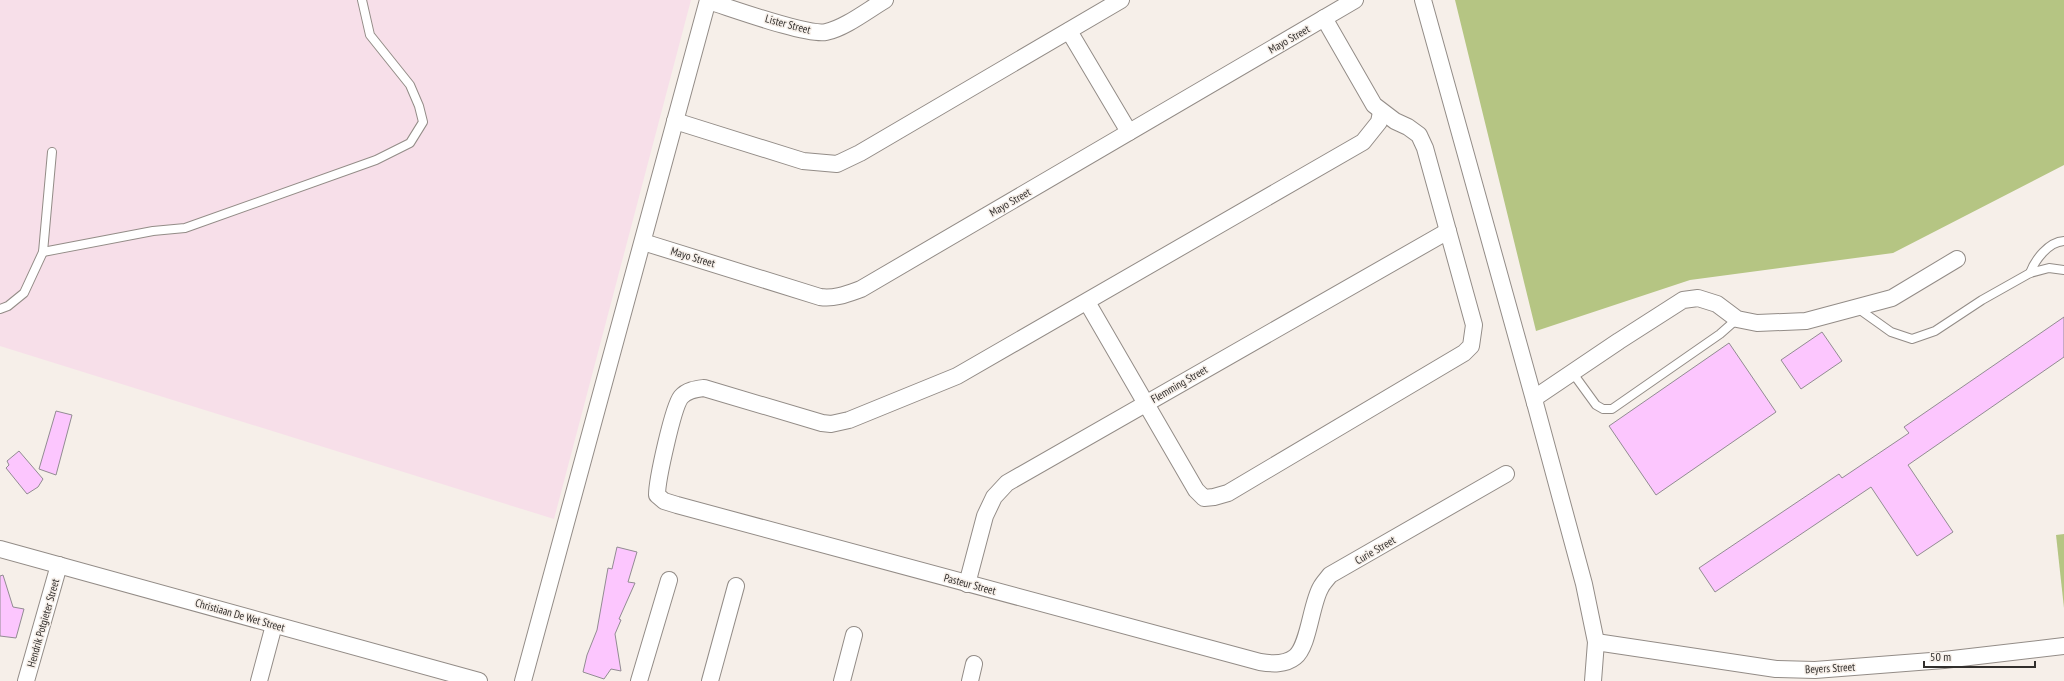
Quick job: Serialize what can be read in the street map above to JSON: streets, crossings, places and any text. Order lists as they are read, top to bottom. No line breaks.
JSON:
{"streets":{"street":["Lister Street","Mayo Street","Flemming Street","Curie Street","Pasteur Street","Christiaan De Wet Street","Hendrik Potgieter Street","Beyers Street"]},"crossings":[["Flemming Street","Pasteur Street"],["Curie Street","Pasteur Street"],["Christiaan De Wet Street","Hendrik Potgieter Street"]],"scale_bar":"50 m"}
